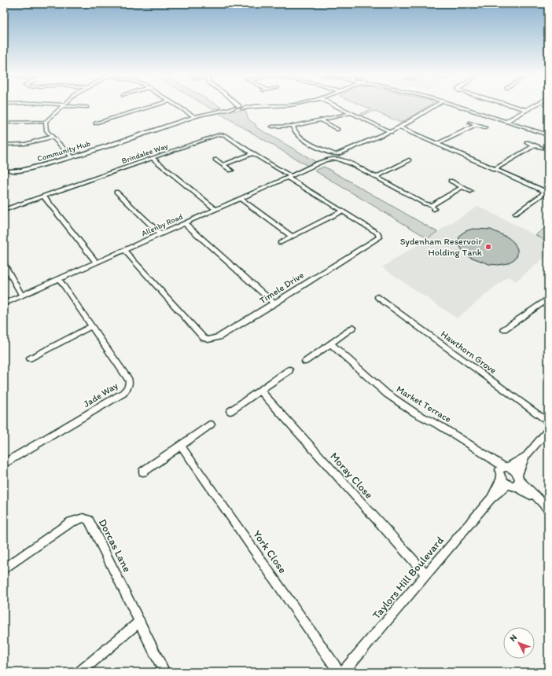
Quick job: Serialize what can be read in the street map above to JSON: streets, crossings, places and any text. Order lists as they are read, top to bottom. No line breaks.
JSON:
{"streets":{"street":["Community Hub","Brindalee Way","Allenby Road","Timele Drive","Hawthorn Grove","Jade Way","Market Terrace","Moray Close","Dorcas Lane","York Close","Taylors Hill Boulevard"]},"crossings":[["Brindalee Way","Allenby Road"],["Brindalee Way","Timele Drive"],["Allenby Road","Timele Drive"],["Allenby Road","Jade Way"],["Market Terrace","Taylors Hill Boulevard"],["Moray Close","Taylors Hill Boulevard"]],"places":["Sydenham Reservoir Holding Tank"],"north":"top left"}
